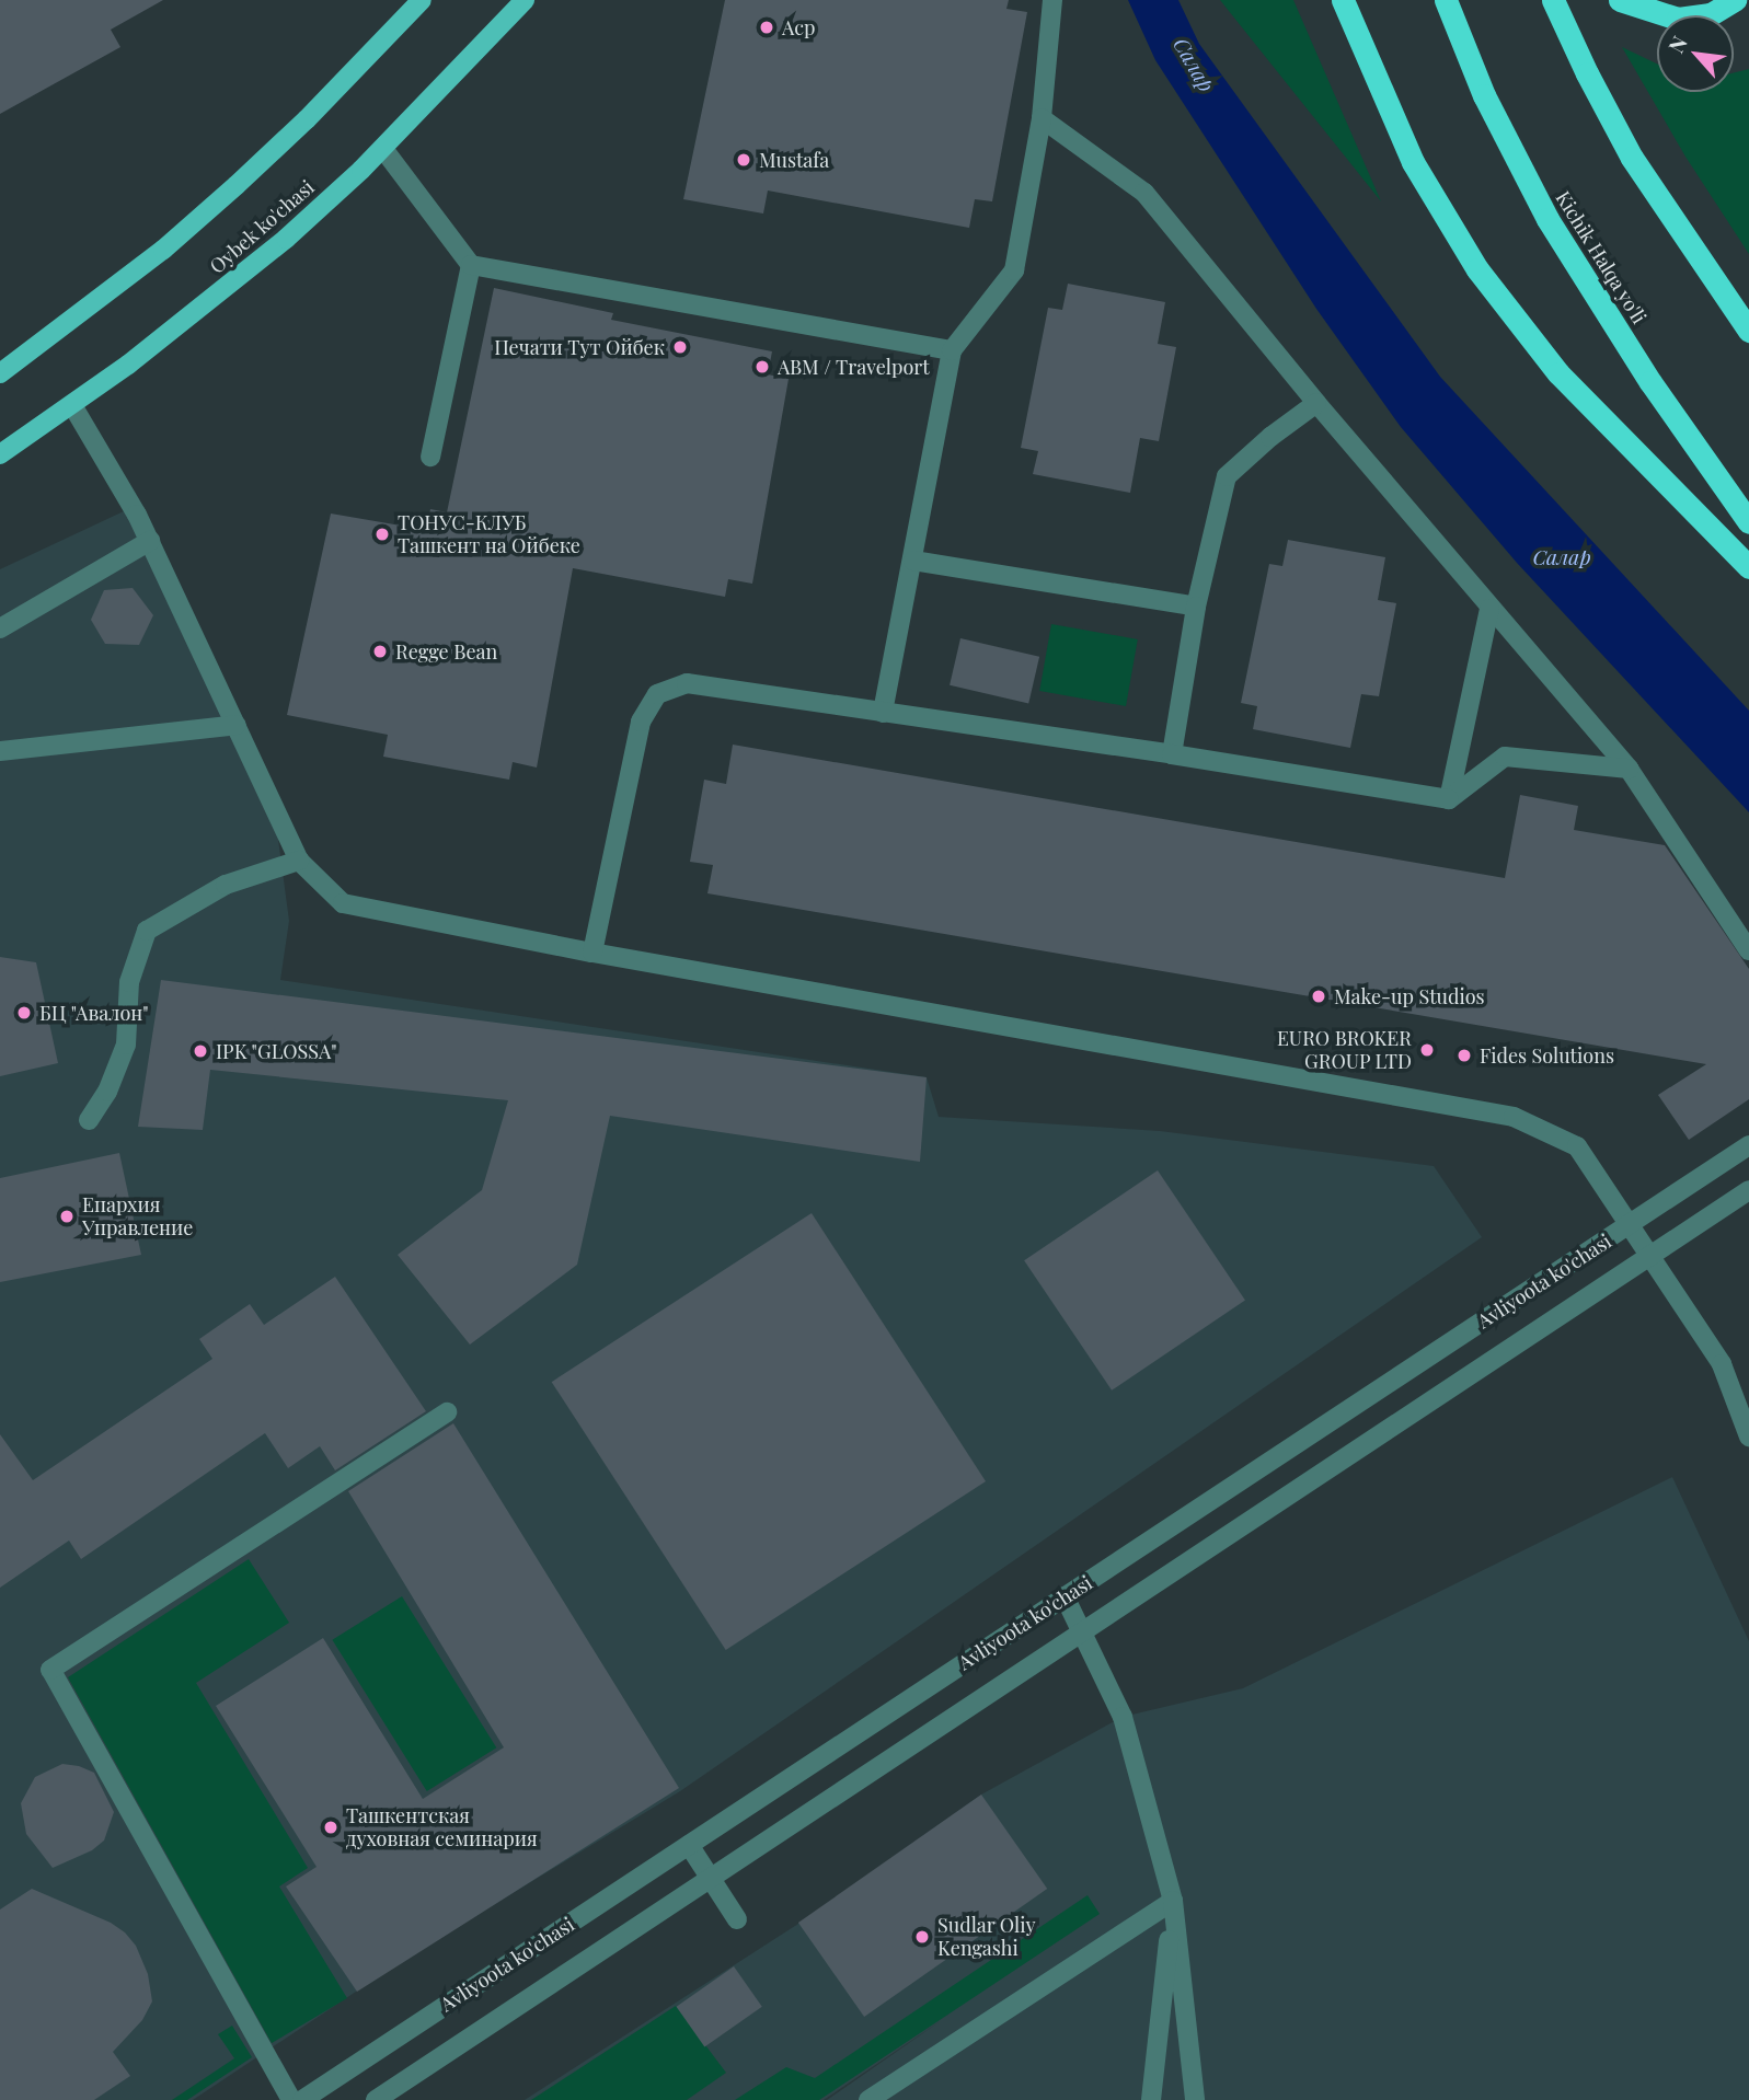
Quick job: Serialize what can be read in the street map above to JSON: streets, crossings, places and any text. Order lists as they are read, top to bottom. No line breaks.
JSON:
{"streets":{"highway":["Kichik Halqa yo'li"],"main road":["Oybek ko'chasi"],"street":["Avliyoota ko'chasi"]},"water":["Салар"],"places":["Аср","Mustafa","Печати Тут Ойбек","ABM / Travelport","ТОНУС-КЛУБ Ташкент на Ойбеке","Regge Bean","Make-up Studios","БЦ \"Авалон\"","EURO BROKER GROUP LTD","IPK \"GLOSSA\"","Fides Solutions","Епархия Управление","Ташкентская духовная семинария","Sudlar Oliy Kengashi"],"north":"top left"}
